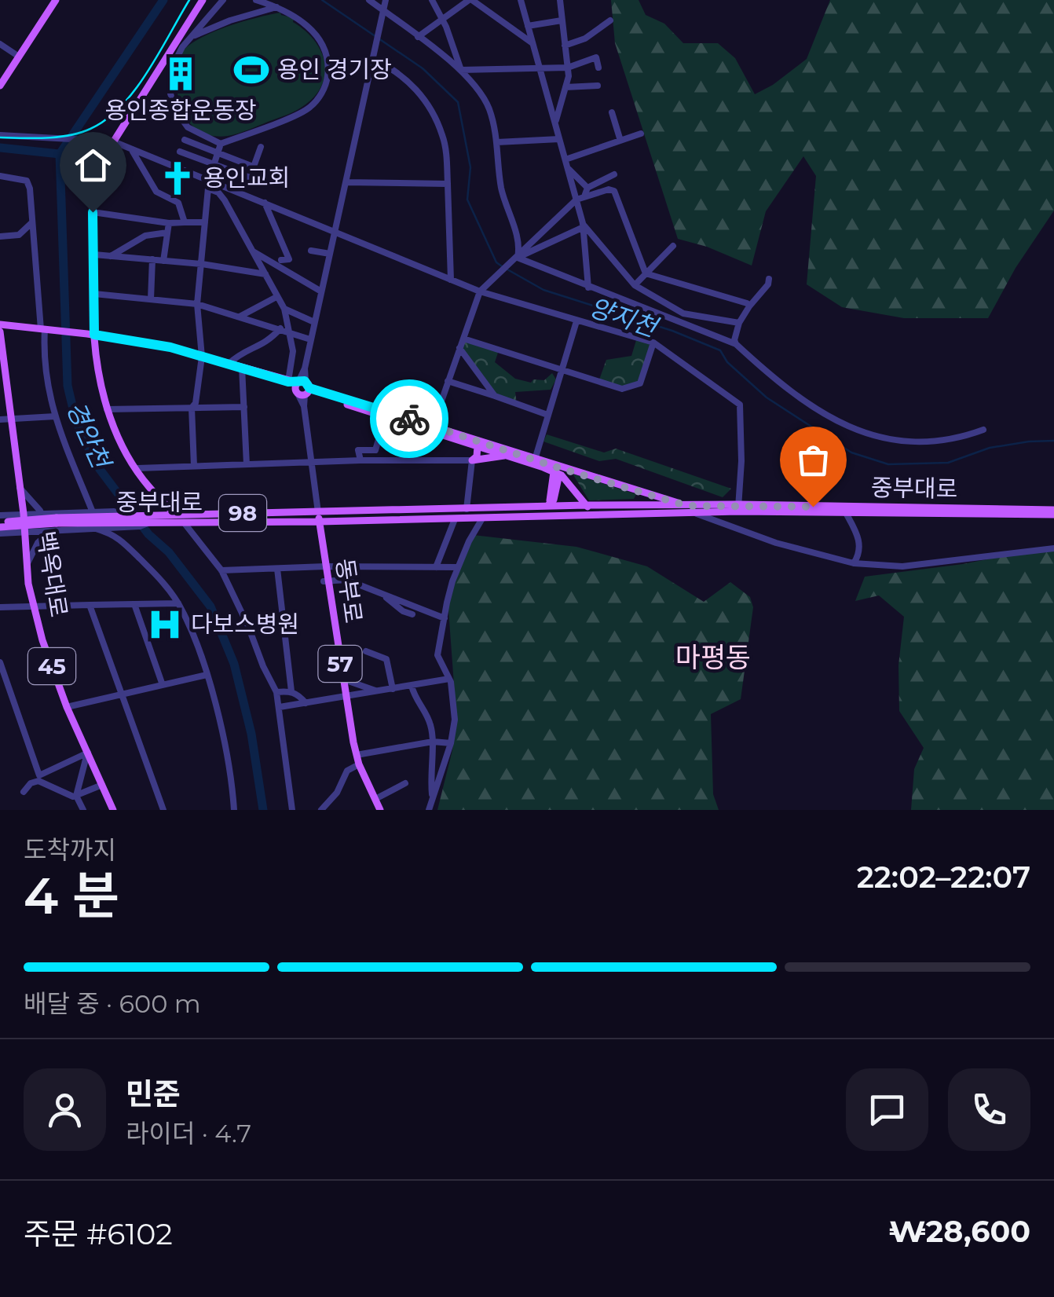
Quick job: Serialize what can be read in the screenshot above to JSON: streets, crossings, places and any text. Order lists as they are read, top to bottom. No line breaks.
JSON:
{"streets":{"main road":["중부대로","98","백옥대로","동부로","57","45"]},"crossings":[["중부대로","동부로"]],"districts":["마평동"],"water":["양지천","경안천"],"places":{"sports":["용인 경기장"],"building":["용인종합운동장"],"church":["용인교회"],"hospital":["다보스병원"]},"page":{"heading":["4 분","도착까지","22:02–22:07"],"panel":["민준","라이더 · 4.7","주문 #6102","₩28,600"],"bar":"배달 중 · 600 m"}}
